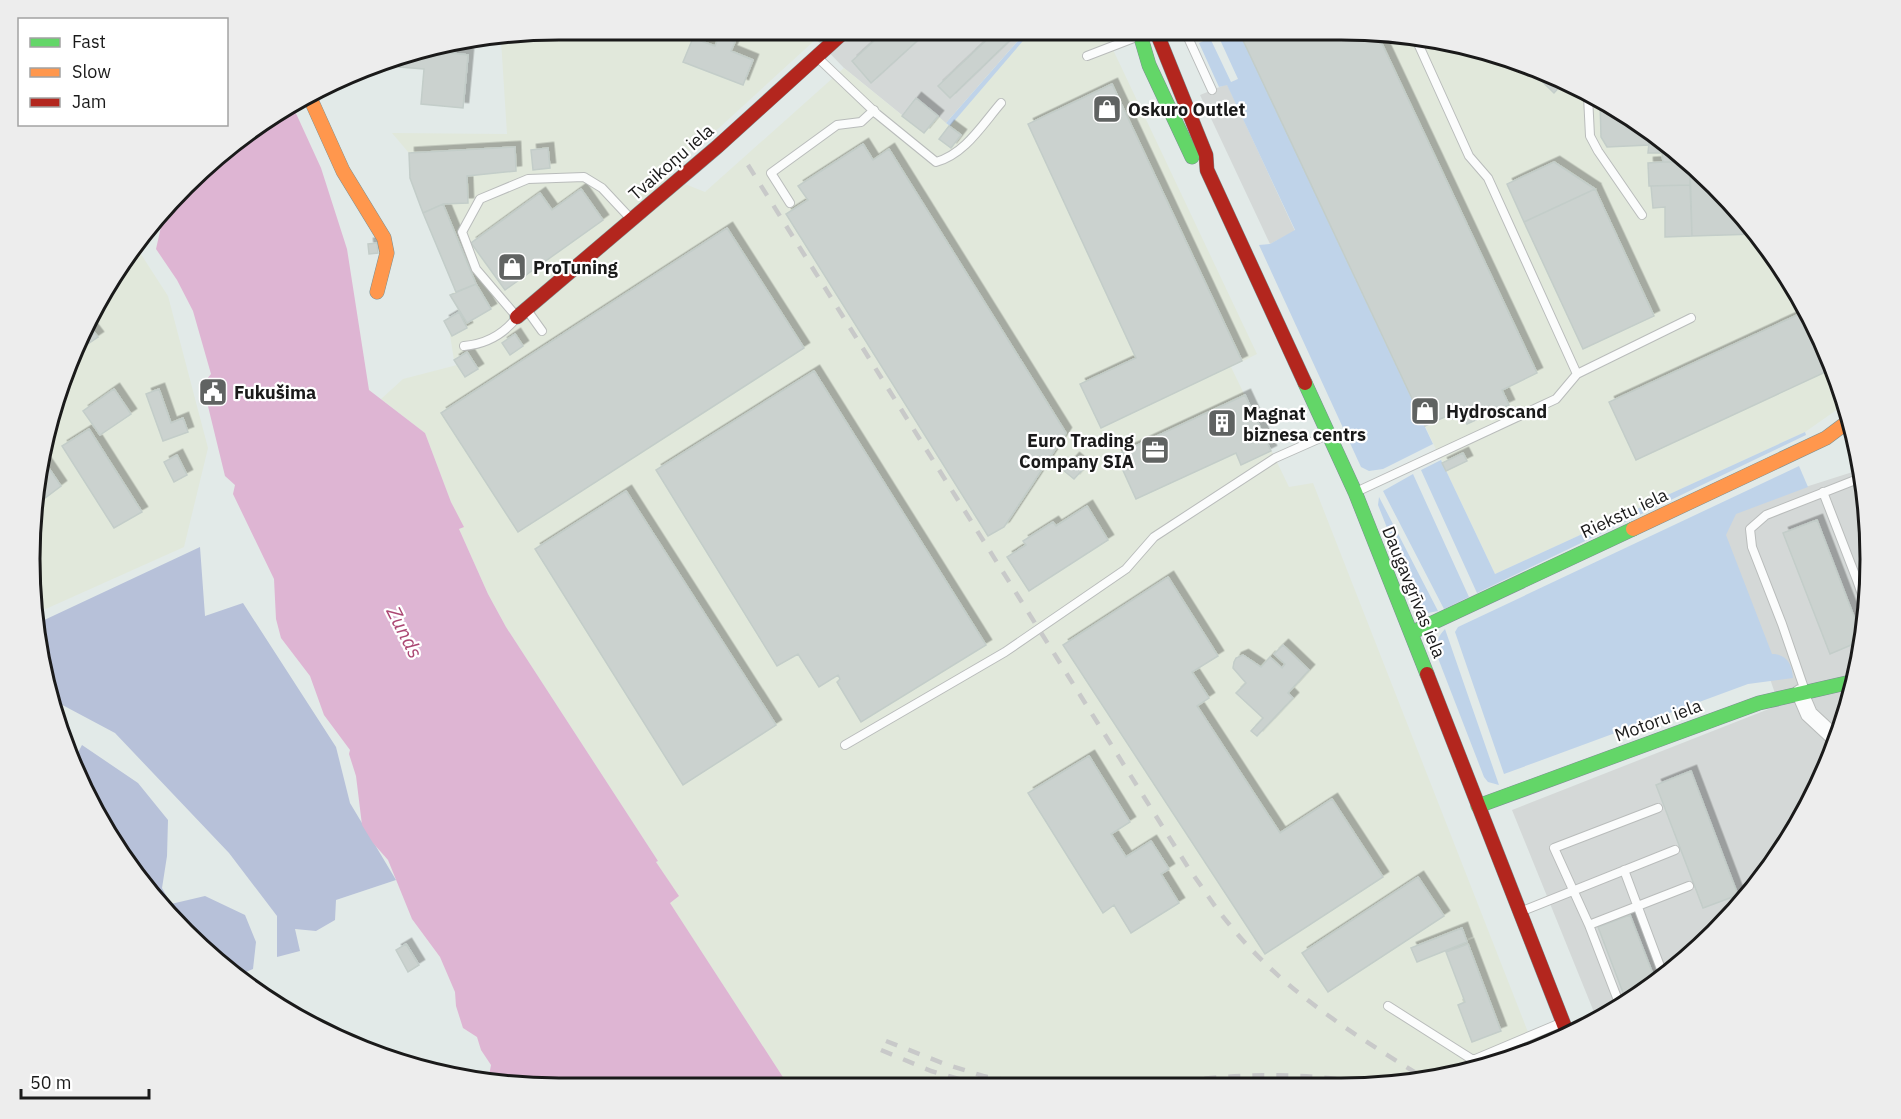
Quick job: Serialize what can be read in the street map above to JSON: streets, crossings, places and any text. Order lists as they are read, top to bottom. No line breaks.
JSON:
{"streets":{"street":["Tvaikoņu iela","Riekstu iela","Daugavgrīvas iela","Motoru iela"]},"crossings":[["Riekstu iela","Daugavgrīvas iela"],["Daugavgrīvas iela","Motoru iela"]],"water":["Zunds"],"places":{"shop":["Oskuro Outlet","ProTuning","Hydroscand"],"public building":["Fukušima"],"building":["Magnat biznesa centrs"],"office":["Euro Trading Company SIA"]},"legend":["Fast","Slow","Jam"],"scale_bar":"50 m"}
